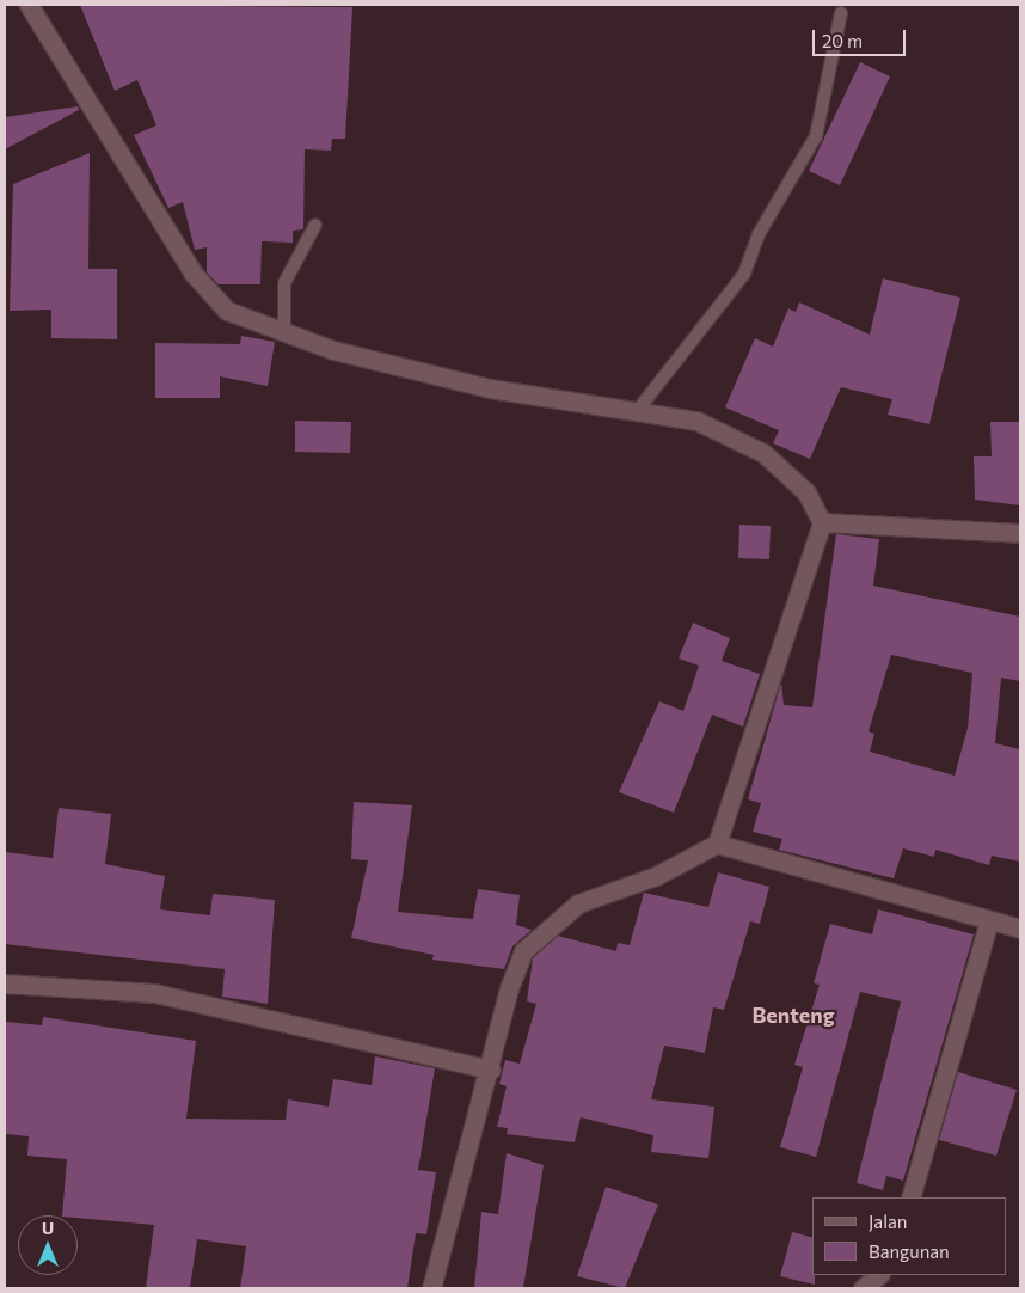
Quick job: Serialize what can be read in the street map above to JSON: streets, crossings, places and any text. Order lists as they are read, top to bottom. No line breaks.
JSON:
{"districts":["Benteng"],"legend":["Jalan","Bangunan"],"scale_bar":"20 m","north":"top"}
